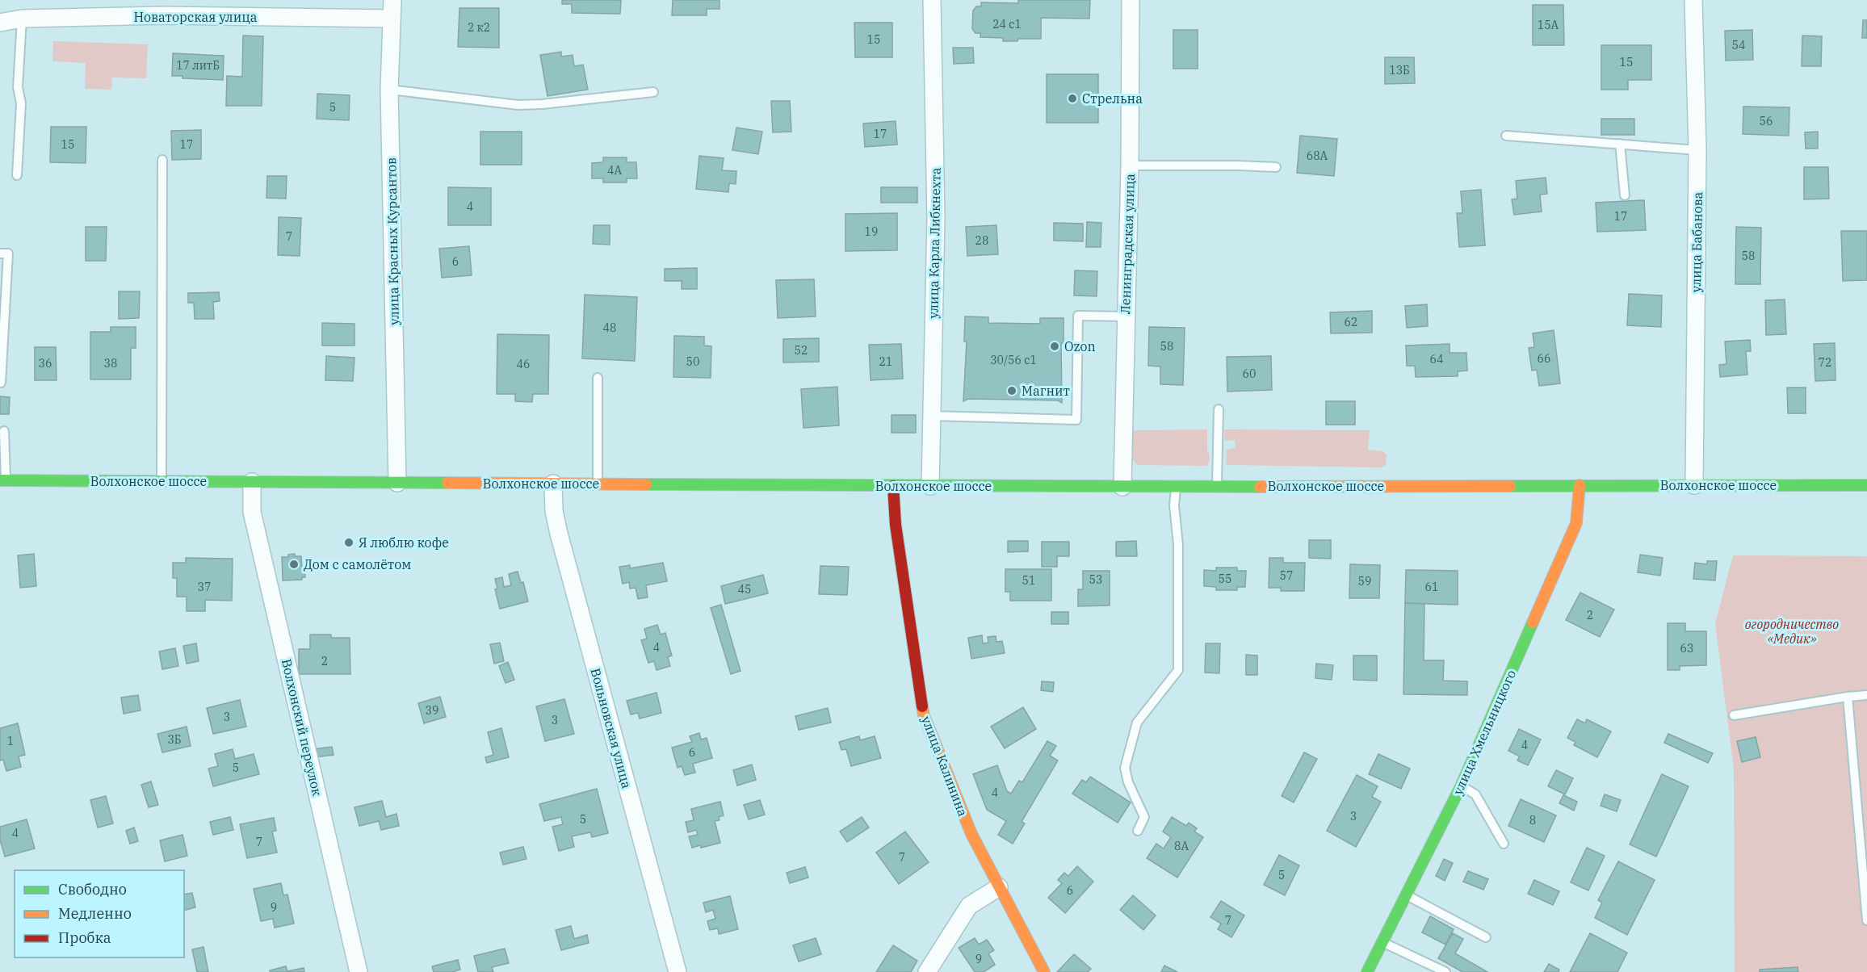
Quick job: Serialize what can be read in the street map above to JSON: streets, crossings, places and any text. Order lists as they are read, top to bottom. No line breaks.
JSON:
{"streets":{"main road":["Волхонское шоссе","улица Хмельницкого","улица Калинина"],"street":["Новаторская улица","улица Красных Курсантов","улица Бабанова","улица Карла Либкнехта","Ленинградская улица","Волхонский переулок","Вольновская улица"]},"crossings":[["Новаторская улица","улица Красных Курсантов"],["улица Красных Курсантов","Волхонское шоссе"],["улица Бабанова","Волхонское шоссе"],["улица Карла Либкнехта","Волхонское шоссе"],["Ленинградская улица","Волхонское шоссе"],["Волхонское шоссе","Волхонский переулок"],["Волхонское шоссе","Вольновская улица"],["Волхонское шоссе","улица Хмельницкого"],["Волхонское шоссе","улица Калинина"]],"parks":["огородничество «Медик»"],"places":["Стрельна","Ozon","Магнит","Я люблю кофе","Дом с самолётом"],"house_numbers":["24 с1","15А","2 к2","15","54","15","17 литБ","13Б","5","56","17","15","17","68А","4А","4","17","19","7","28","58","6","62","48","58","52","66","64","30/56 с1","50","21","72","36","38","46","60","57","55","53","51","59","37","61","45","2","4","63","2","39","3","3","3Б","1","4","6","5","4","3","5","8","4","7","8А","7","5","6","9","7","9"],"legend":["Свободно","Медленно","Пробка"]}
